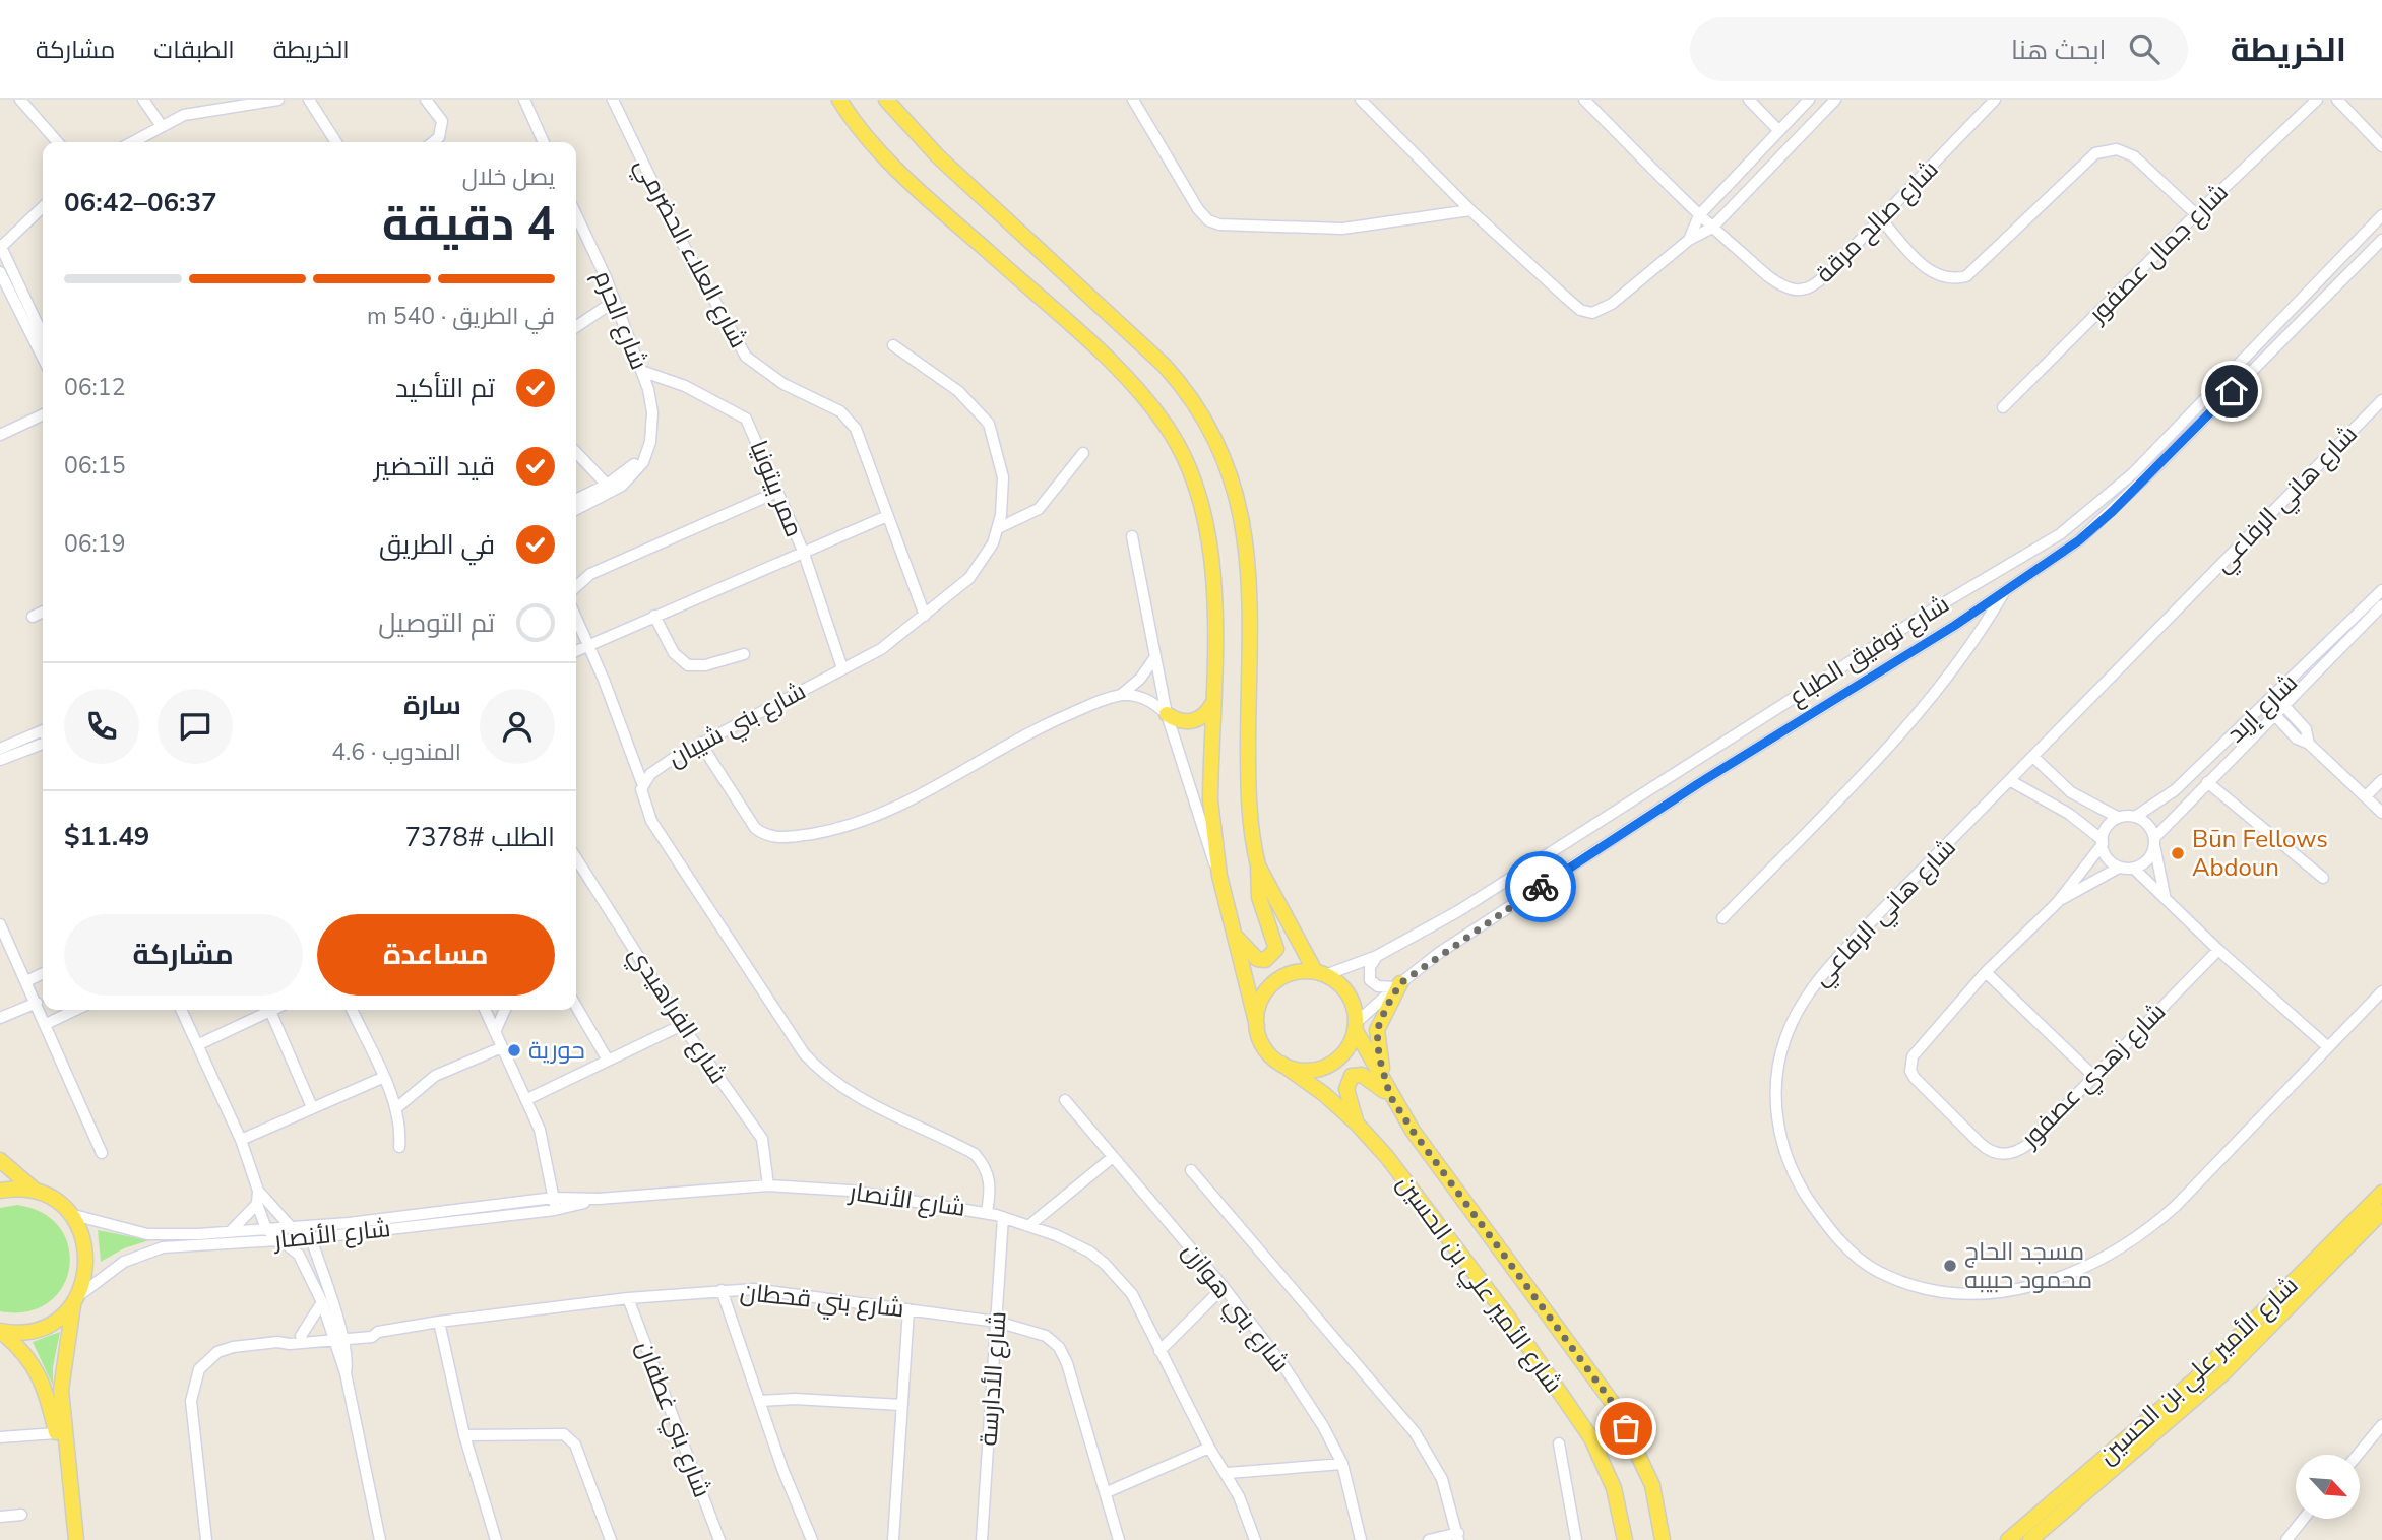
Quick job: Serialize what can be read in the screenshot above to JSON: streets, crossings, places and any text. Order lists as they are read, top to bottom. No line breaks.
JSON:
{"streets":{"main road":["شارع الأمير علي بن الحسين"],"street":["شارع صالح مرقة","شارع العلاء الحضرمي","شارع جمال عصفور","شارع الحرم","ممر بيتونيا","شارع هاني الرفاعي","شارع توفيق الطباع","شارع إربد","شارع بني شيبان","شارع الفراهيدي","شارع زهدي عصفور","شارع الأنصار","شارع بني قحطان","شارع بني هوازن","شارع الأدارسة","شارع بني غطفان"]},"crossings":[["شارع العلاء الحضرمي","شارع بني شيبان"],["شارع الحرم","ممر بيتونيا"],["ممر بيتونيا","شارع بني شيبان"],["شارع توفيق الطباع","شارع الأمير علي بن الحسين"],["شارع إربد","شارع زهدي عصفور"],["شارع بني شيبان","شارع الأنصار"],["شارع الفراهيدي","شارع الأنصار"],["شارع الأنصار","شارع الأدارسة"],["شارع بني قحطان","شارع الأدارسة"],["شارع بني قحطان","شارع بني غطفان"]],"places":["Būn Fellows Abdoun","حورية","مسجد الحاج محمود حبيبه"],"north":"bottom right","page":{"header":"الخريطة","search":"ابحث هنا","nav":["الخريطة","الطبقات","مشاركة"],"heading":["4 دقيقة","يصل خلال","06:37–06:42"],"panel":["سارة","المندوب · 4.6","الطلب #7378","$11.49"],"bar":"في الطريق · 540 m","list":[["تم التأكيد","06:12"],["قيد التحضير","06:15"],["في الطريق","06:19"],"تم التوصيل"],"buttons":["مساعدة","مشاركة"]}}
